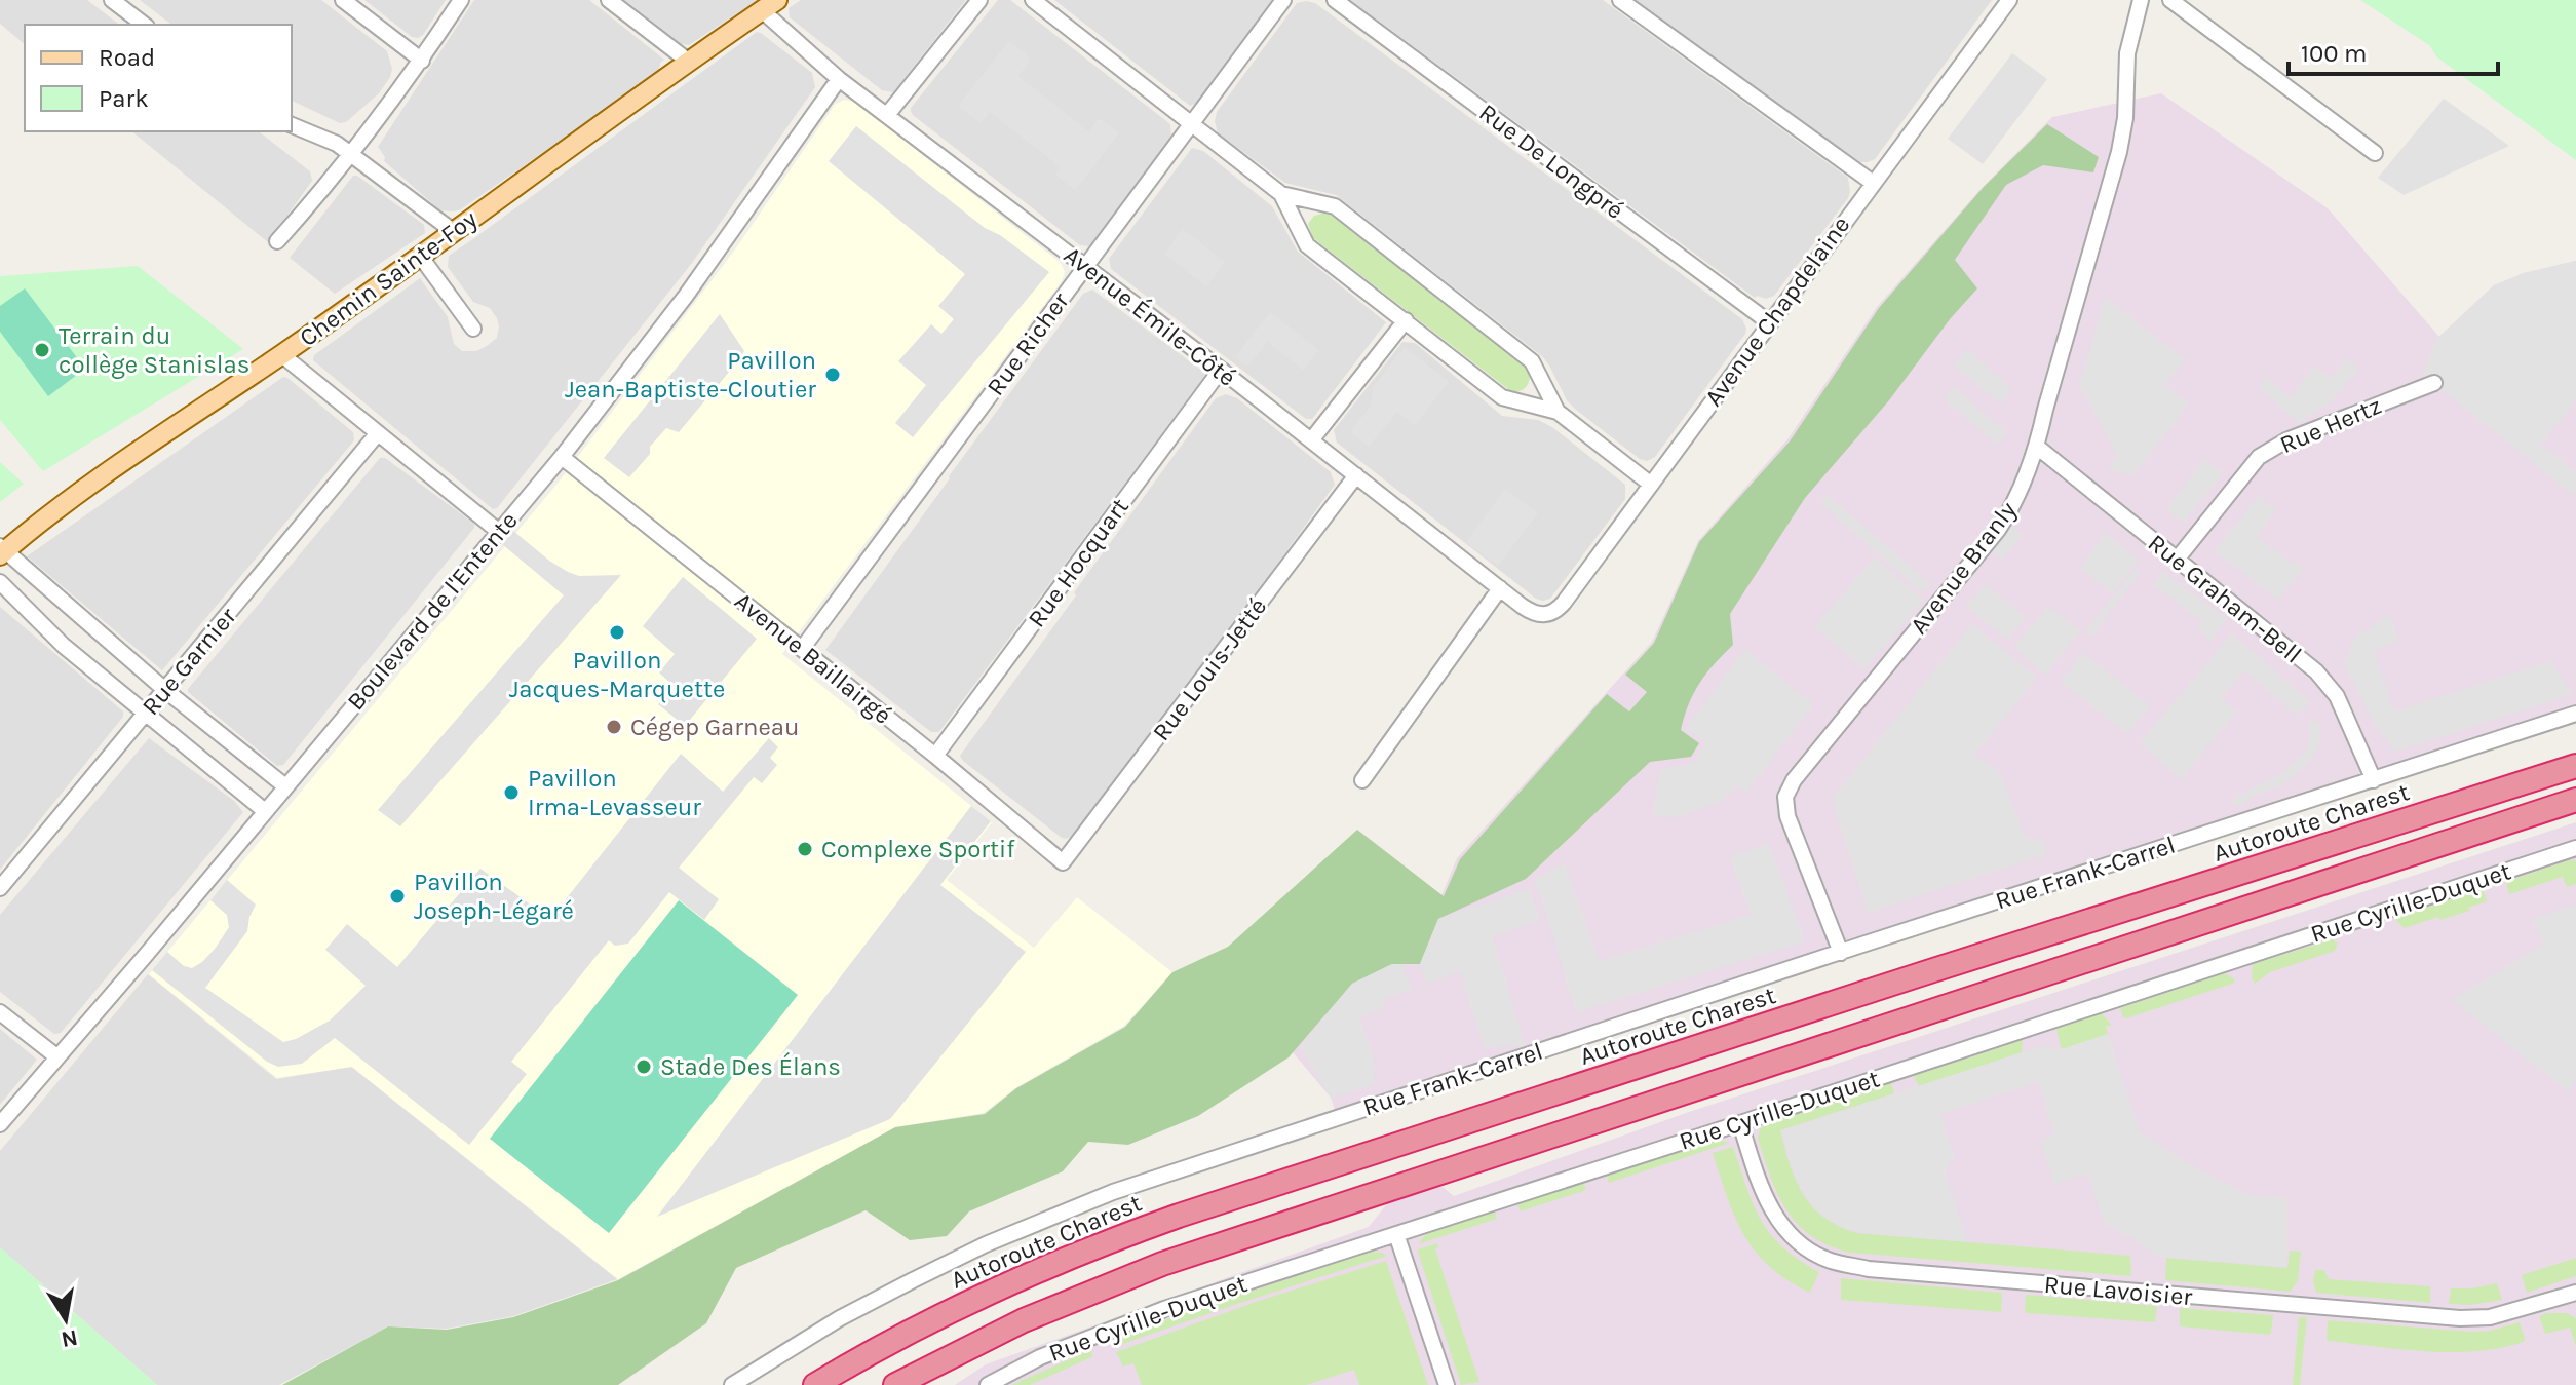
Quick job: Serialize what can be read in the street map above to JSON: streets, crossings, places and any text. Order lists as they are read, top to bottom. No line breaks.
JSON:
{"streets":{"highway":["Autoroute Charest"],"main road":["Chemin Sainte-Foy"],"street":["Rue De Longpré","Avenue Chapdelaine","Avenue Émile-Côté","Rue Richer","Rue Hertz","Rue Hocquart","Avenue Branly","Rue Graham-Bell","Boulevard de l'Entente","Avenue Baillairgé","Rue Garnier","Rue Louis-Jetté","Rue Frank-Carrel","Rue Cyrille-Duquet","Rue Lavoisier"]},"crossings":[["Rue De Longpré","Avenue Chapdelaine"],["Chemin Sainte-Foy","Avenue Émile-Côté"],["Avenue Chapdelaine","Avenue Émile-Côté"],["Avenue Émile-Côté","Rue Richer"],["Avenue Émile-Côté","Rue Hocquart"],["Avenue Émile-Côté","Boulevard de l'Entente"],["Avenue Émile-Côté","Rue Louis-Jetté"],["Rue Richer","Avenue Baillairgé"],["Rue Hertz","Rue Graham-Bell"],["Rue Hocquart","Avenue Baillairgé"],["Avenue Branly","Rue Graham-Bell"],["Avenue Branly","Rue Frank-Carrel"],["Rue Graham-Bell","Rue Frank-Carrel"],["Boulevard de l'Entente","Avenue Baillairgé"],["Avenue Baillairgé","Rue Louis-Jetté"],["Rue Cyrille-Duquet","Rue Lavoisier"]],"places":["Terrain du collège Stanislas","Pavillon Jean-Baptiste-Cloutier","Pavillon Jacques-Marquette","Cégep Garneau","Pavillon Irma-Levasseur","Complexe Sportif","Pavillon Joseph-Légaré","Stade Des Élans"],"legend":["Road","Park"],"scale_bar":"100 m","north":"bottom"}
